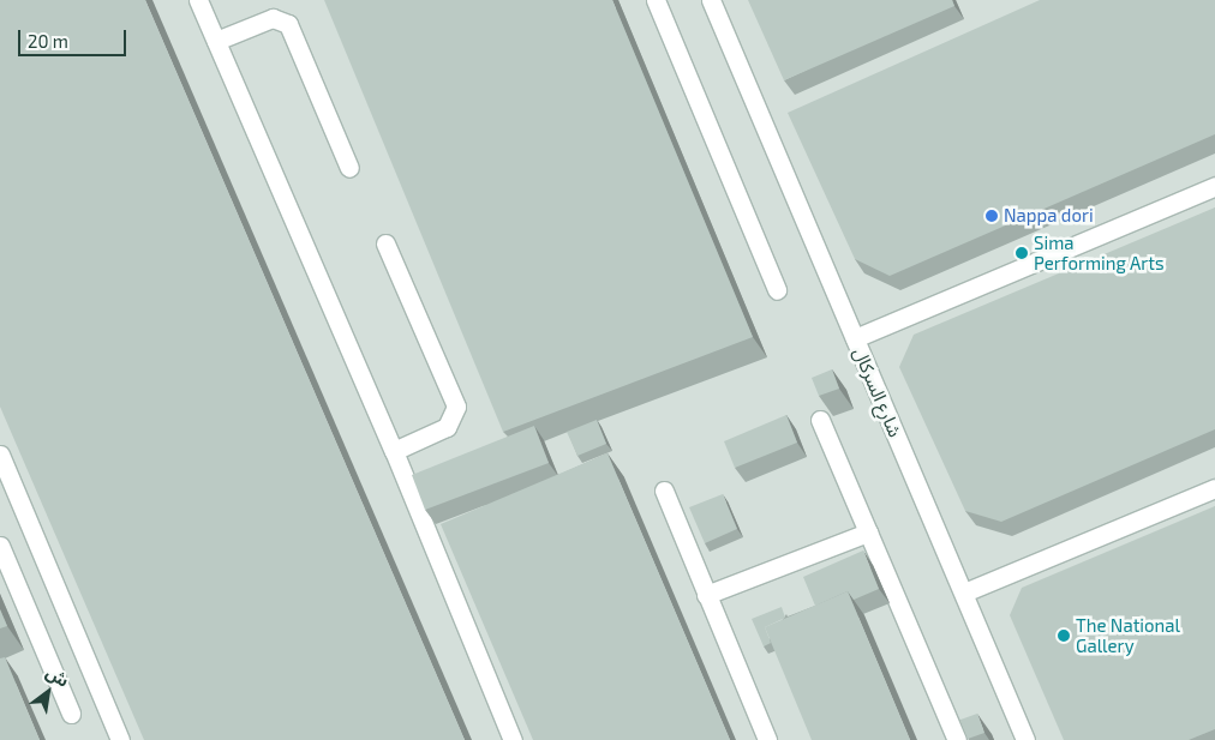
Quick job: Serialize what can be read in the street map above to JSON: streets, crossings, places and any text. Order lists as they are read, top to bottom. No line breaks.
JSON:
{"streets":{"lane":["شارع السركال"]},"places":["Nappa dori","Sima Performing Arts","The National Gallery"],"scale_bar":"20 m","north":"top right"}
